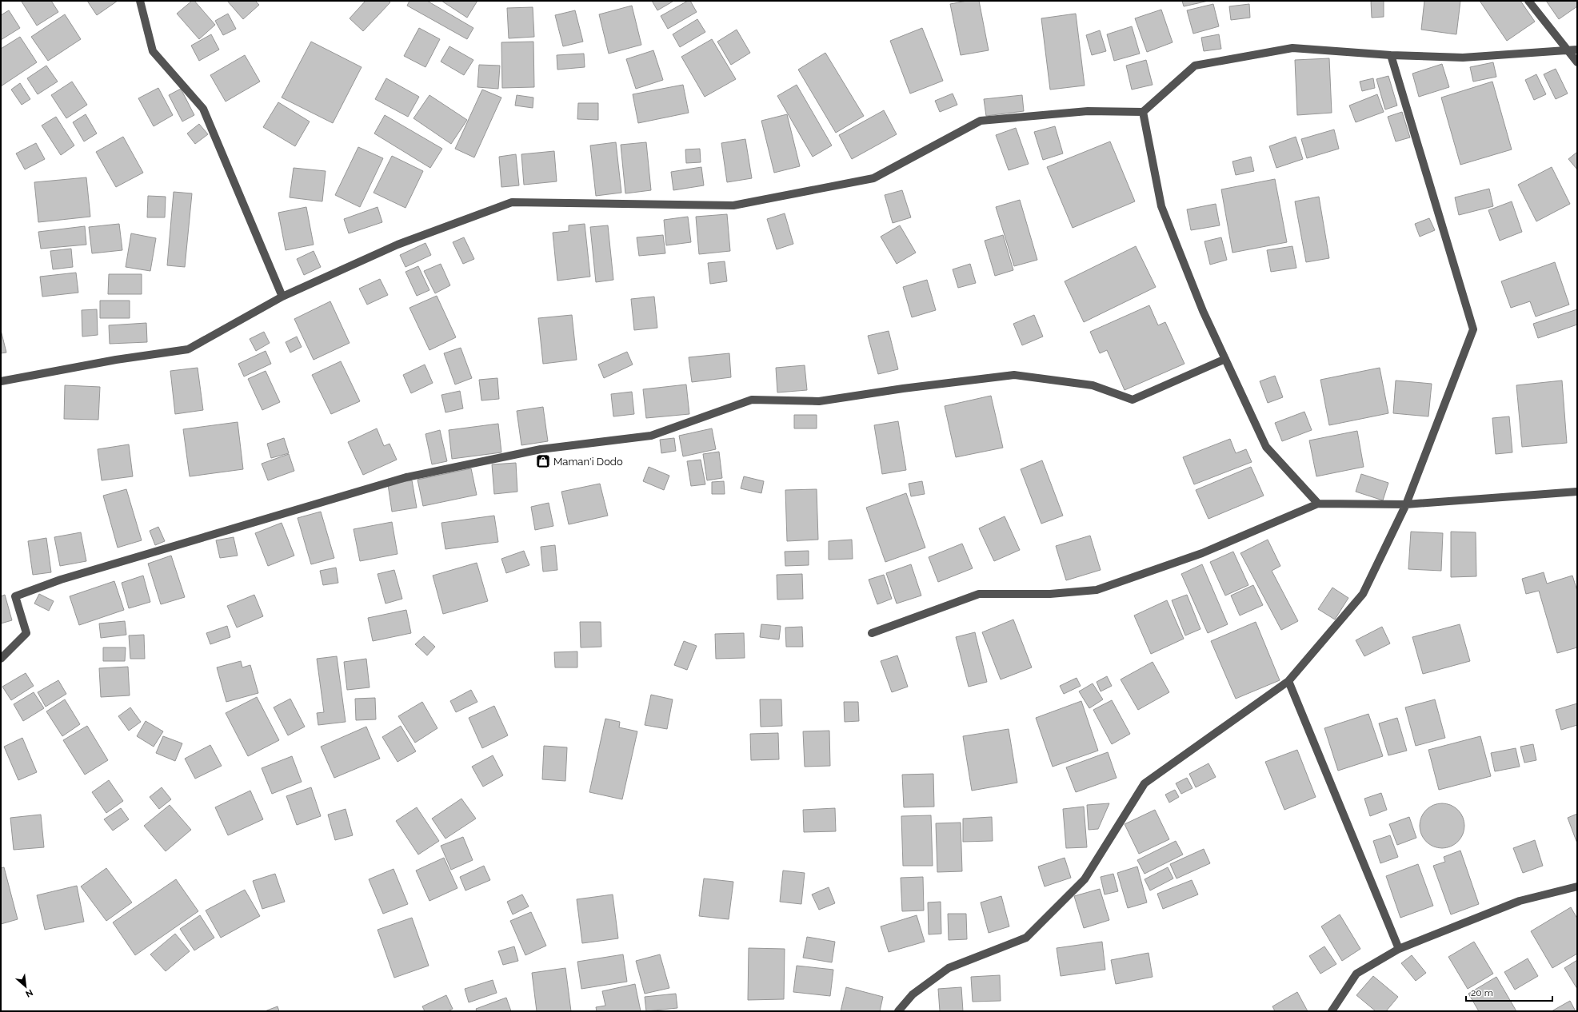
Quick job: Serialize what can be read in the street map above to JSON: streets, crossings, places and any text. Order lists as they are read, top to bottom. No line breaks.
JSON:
{"places":{"shop":["Maman'i Dodo"]},"scale_bar":"20 m","north":"bottom right"}
